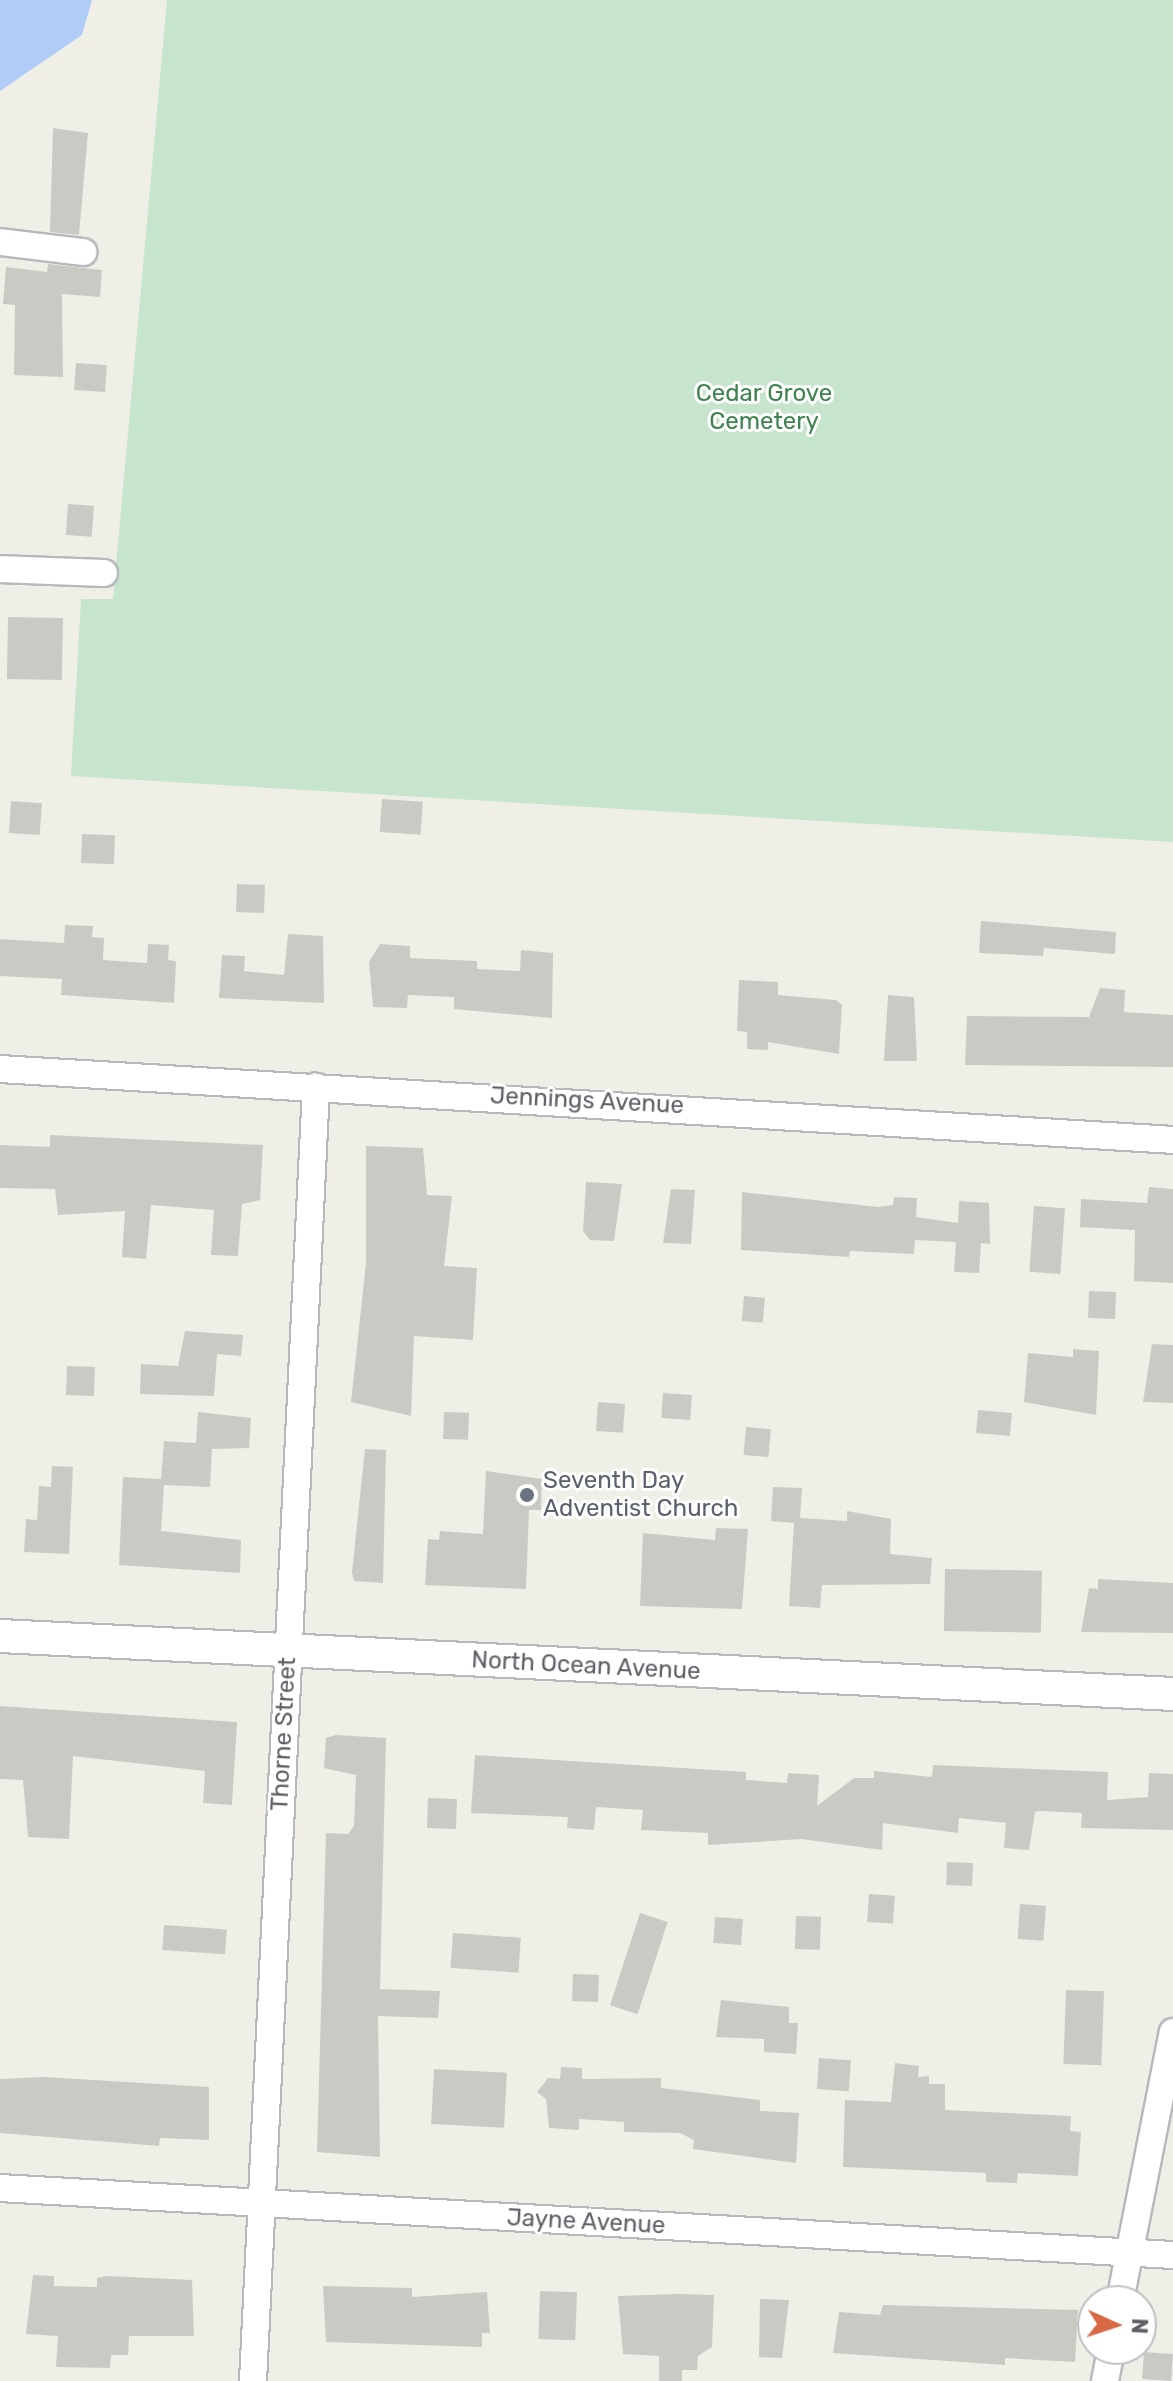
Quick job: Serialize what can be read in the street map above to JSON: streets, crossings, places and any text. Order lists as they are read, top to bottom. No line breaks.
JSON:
{"streets":{"street":["Jennings Avenue","North Ocean Avenue","Thorne Street","Jayne Avenue"]},"crossings":[["Jennings Avenue","Thorne Street"],["North Ocean Avenue","Thorne Street"],["Thorne Street","Jayne Avenue"]],"parks":["Cedar Grove Cemetery"],"places":["Seventh Day Adventist Church"],"north":"right"}
